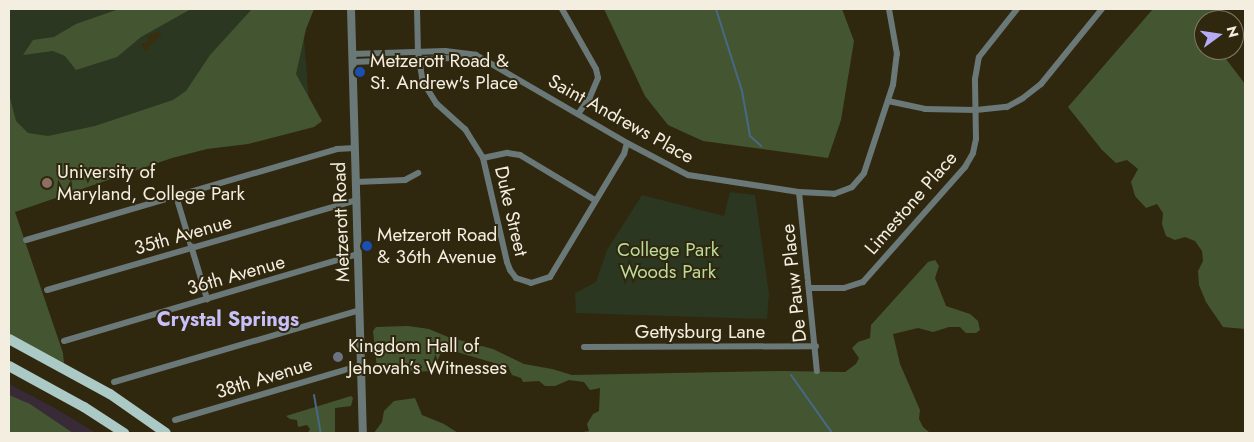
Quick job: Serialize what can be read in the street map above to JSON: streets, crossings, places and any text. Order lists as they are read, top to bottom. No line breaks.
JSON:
{"streets":{"street":["Saint Andrews Place","Limestone Place","Duke Street","Metzerott Road","35th Avenue","36th Avenue","De Pauw Place","Gettysburg Lane","38th Avenue"]},"crossings":[["Saint Andrews Place","Duke Street"],["Saint Andrews Place","Metzerott Road"],["Saint Andrews Place","De Pauw Place"],["Limestone Place","De Pauw Place"],["Metzerott Road","35th Avenue"],["Metzerott Road","36th Avenue"],["Metzerott Road","38th Avenue"],["De Pauw Place","Gettysburg Lane"]],"districts":["Crystal Springs"],"parks":["College Park Woods Park"],"places":["Metzerott Road & St. Andrew's Place","University of Maryland, College Park","Metzerott Road & 36th Avenue","Kingdom Hall of Jehovah’s Witnesses"],"north":"right"}
